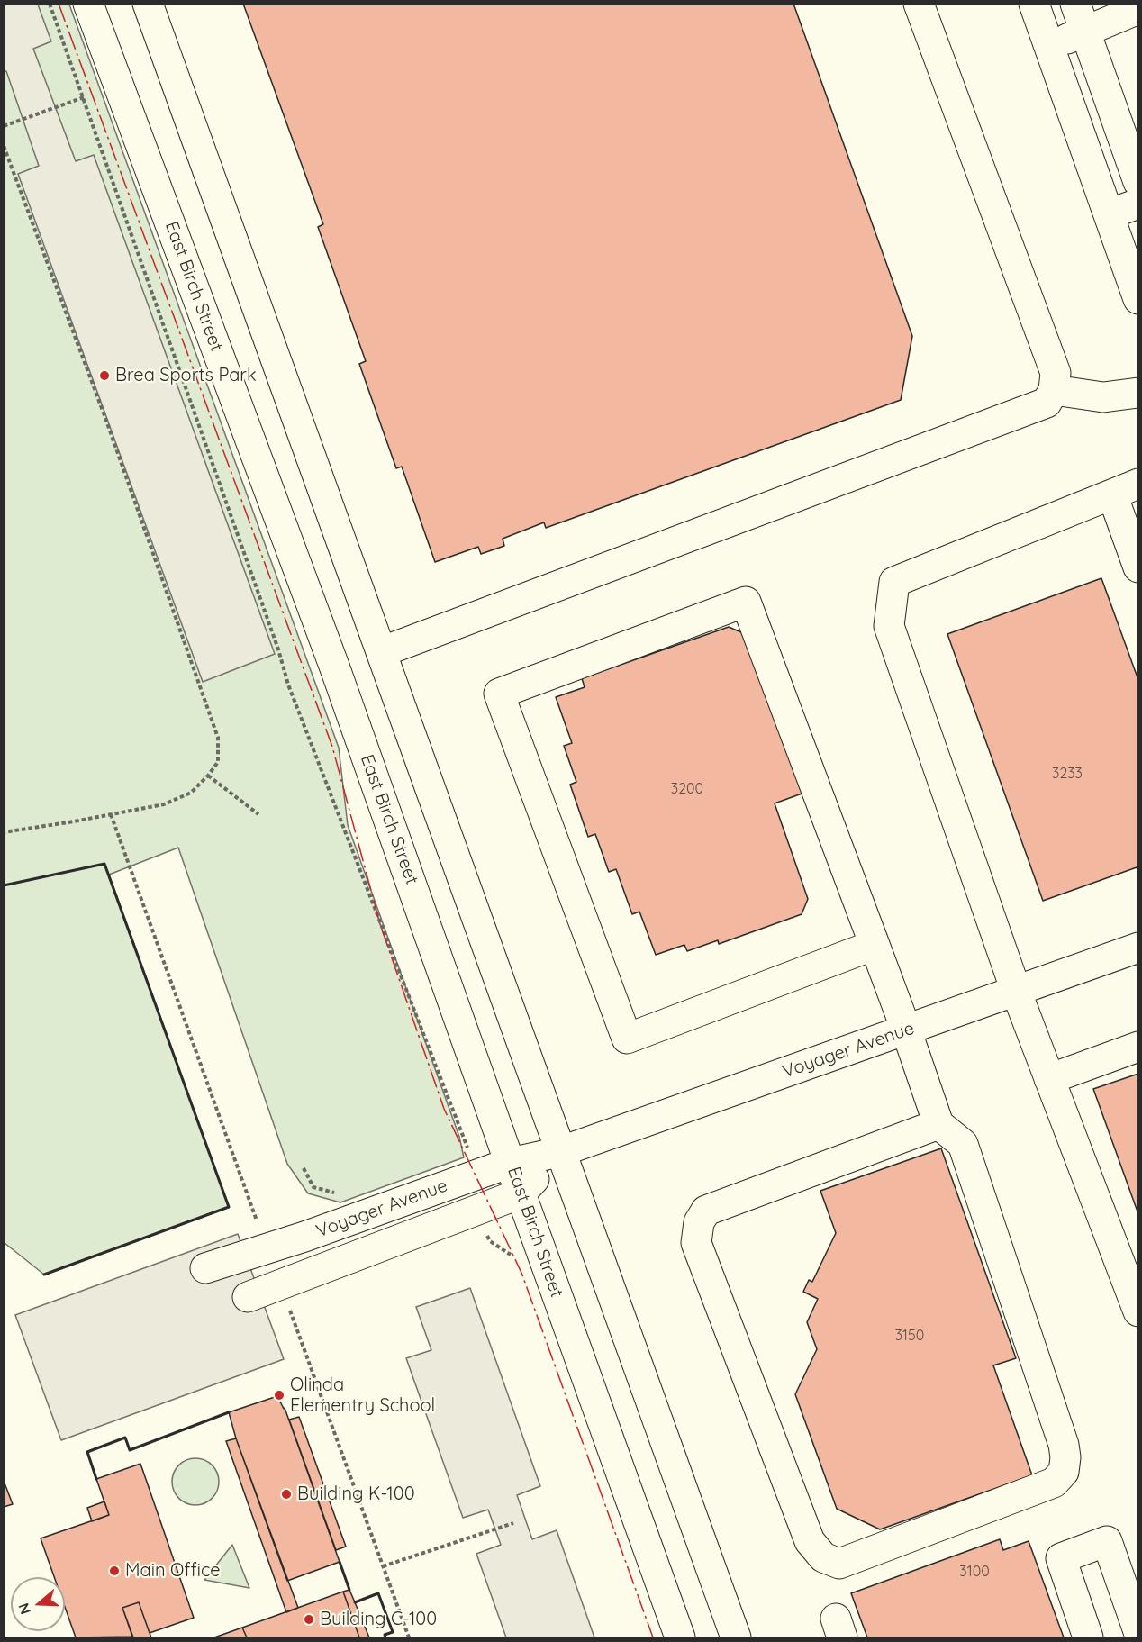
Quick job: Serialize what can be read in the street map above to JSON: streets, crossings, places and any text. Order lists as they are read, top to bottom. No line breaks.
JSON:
{"streets":{"street":["East Birch Street","Voyager Avenue"]},"crossings":[["East Birch Street","Voyager Avenue"]],"places":["Brea Sports Park","Olinda Elementry School","Building K-100","Main Office","Building C-100"],"house_numbers":["3233","3200","3150","3100"],"north":"left"}
